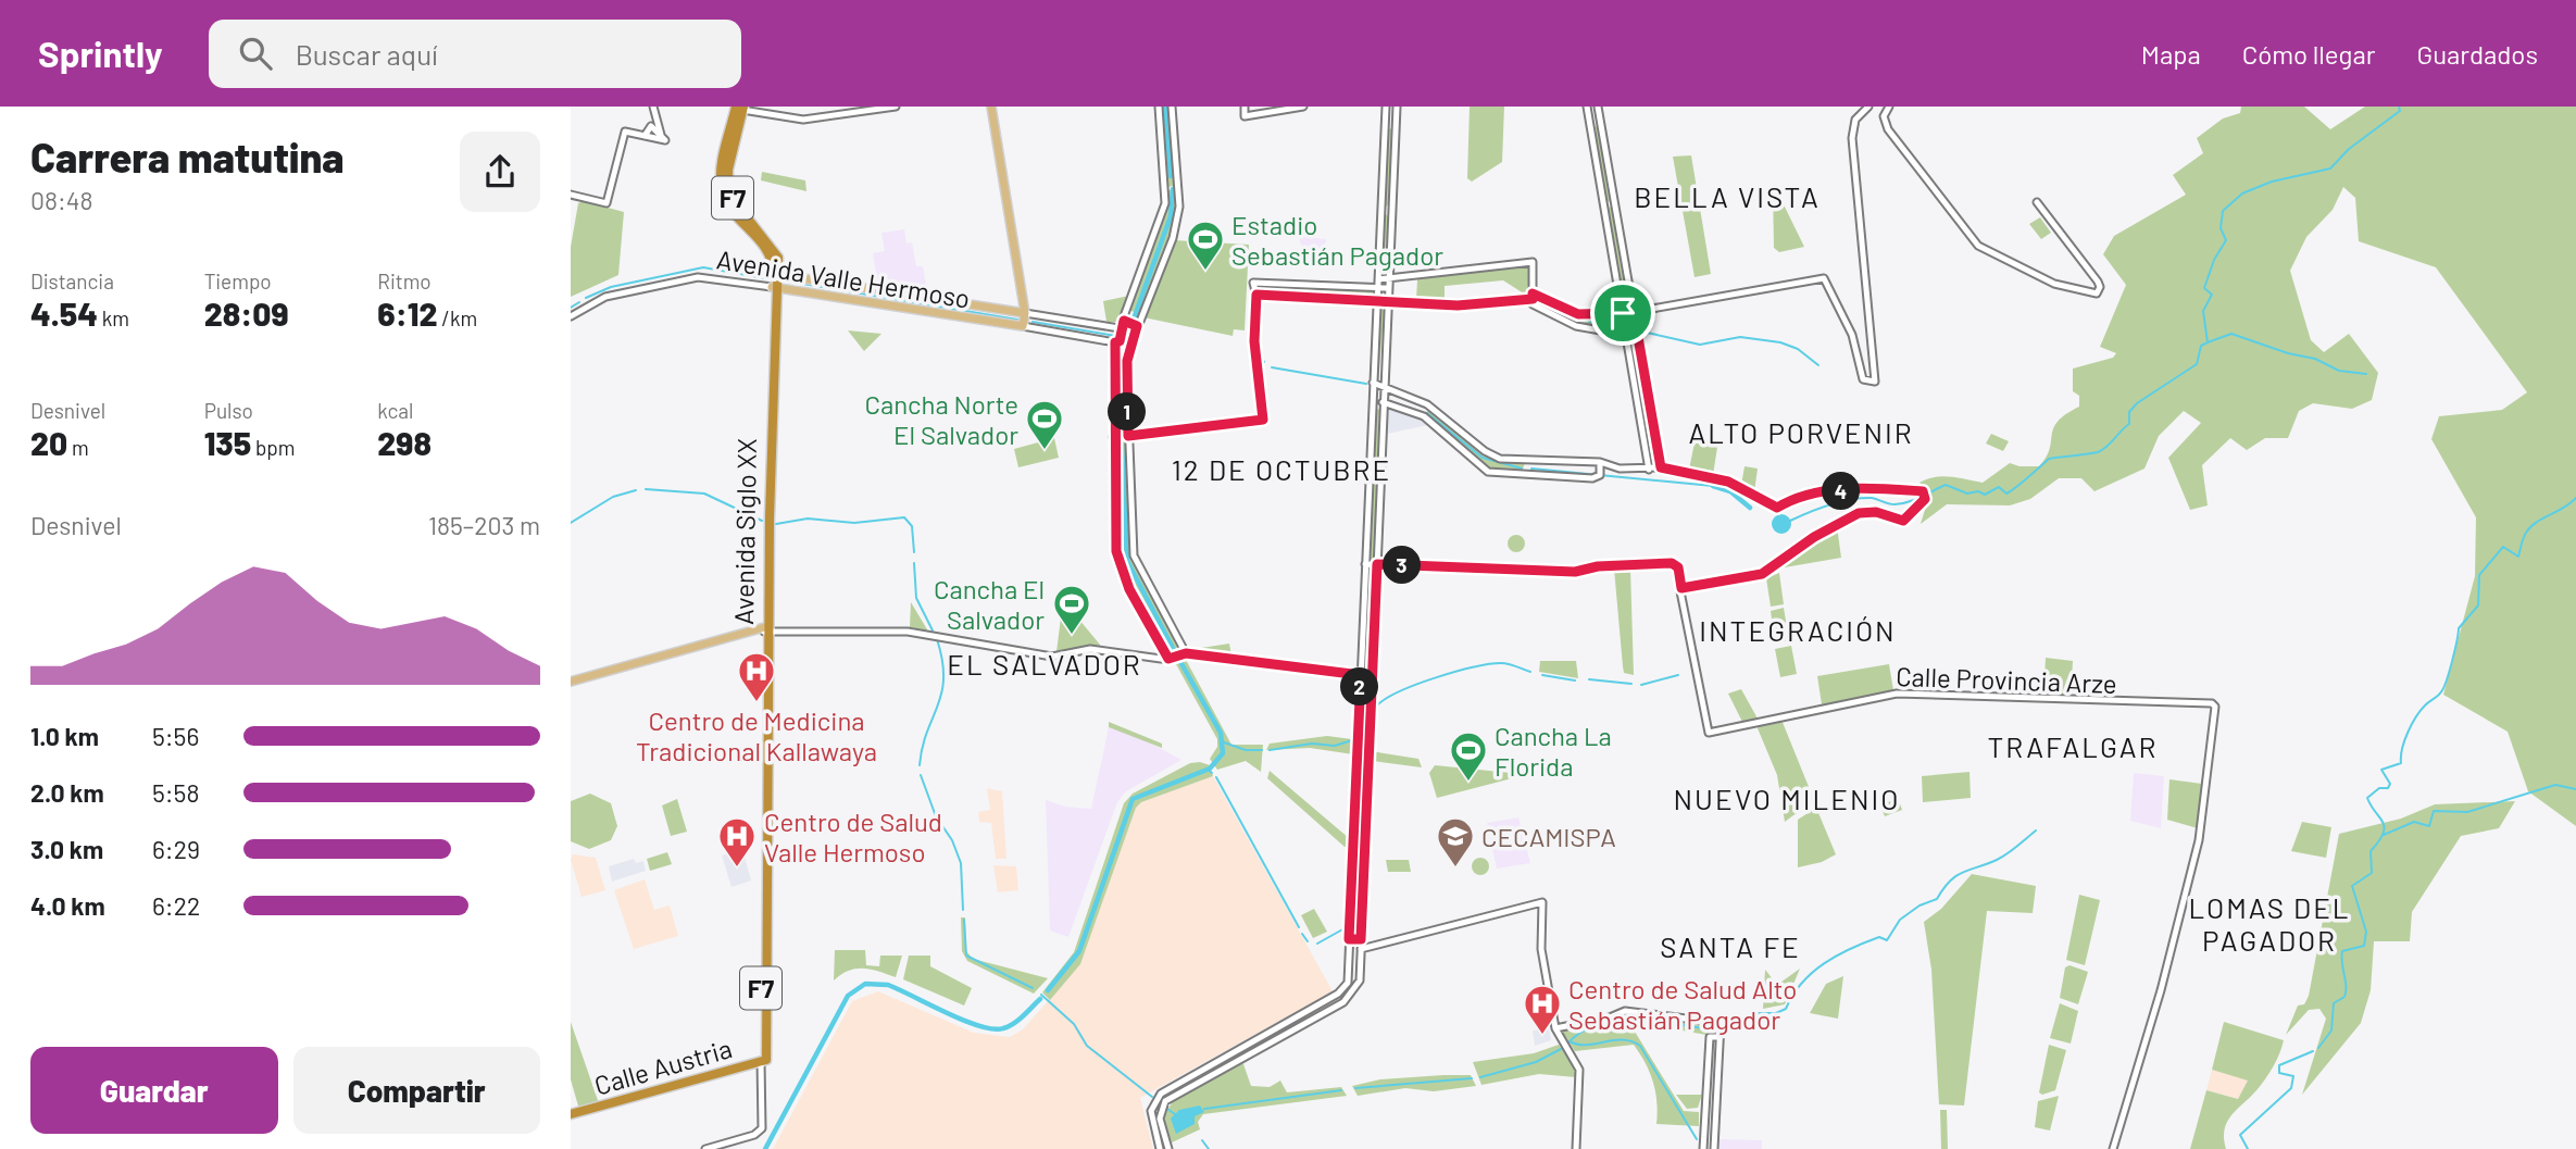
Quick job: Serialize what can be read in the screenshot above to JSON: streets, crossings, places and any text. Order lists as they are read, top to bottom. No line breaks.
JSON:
{"streets":{"highway":["F7","Avenida Siglo XX","Calle Austria"],"main road":["Avenida Valle Hermoso"],"street":["Calle Provincia Arze"]},"crossings":[["Avenida Valle Hermoso","Avenida Siglo XX"],["Avenida Siglo XX","Calle Austria"]],"districts":["BELLA VISTA","ALTO PORVENIR","12 DE OCTUBRE","INTEGRACIÓN","EL SALVADOR","TRAFALGAR","NUEVO MILENIO","LOMAS DEL PAGADOR","SANTA FE"],"places":{"sports":["Estadio Sebastián Pagador","Cancha Norte El Salvador","Cancha El Salvador","Cancha La Florida"],"hospital":["Centro de Medicina Tradicional Kallawaya","Centro de Salud Valle Hermoso","Centro de Salud Alto Sebastián Pagador"],"school or university":["CECAMISPA"]},"page":{"header":"Sprintly","search":"Buscar aquí","nav":["Mapa","Cómo llegar","Guardados"],"heading":["Carrera matutina","08:48"],"stats":[["Distancia","4.54 km"],["Tiempo","28:09"],["Ritmo","6:12 /km"],["Desnivel","20 m"],["Pulso","135 bpm"],["kcal","298"]],"pins":["1","4","3","2"],"chart":["Desnivel","185–203 m"],"list":[{"name":"1.0 km","note":"5:56"},{"name":"2.0 km","note":"5:58"},{"name":"3.0 km","note":"6:29"},{"name":"4.0 km","note":"6:22"}],"buttons":["Guardar","Compartir"]}}
